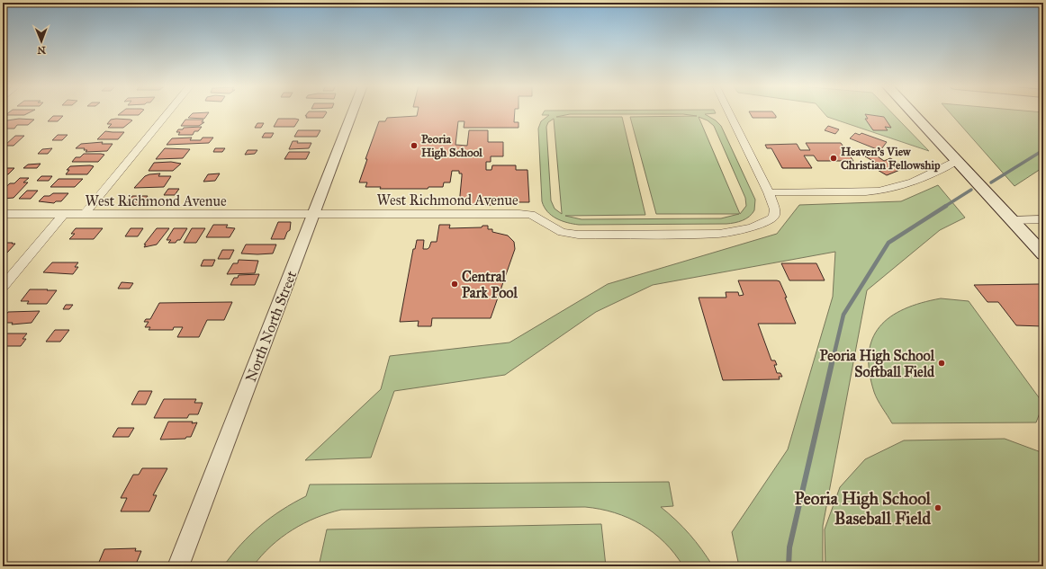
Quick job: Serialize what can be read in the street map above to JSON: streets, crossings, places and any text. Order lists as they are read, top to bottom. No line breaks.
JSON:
{"streets":{"street":["West Richmond Avenue","North North Street"]},"crossings":[["West Richmond Avenue","North North Street"]],"places":["Peoria High School","Heaven's View Christian Fellowship","Central Park Pool","Peoria High School Softball Field","Peoria High School Baseball Field"],"north":"bottom"}
